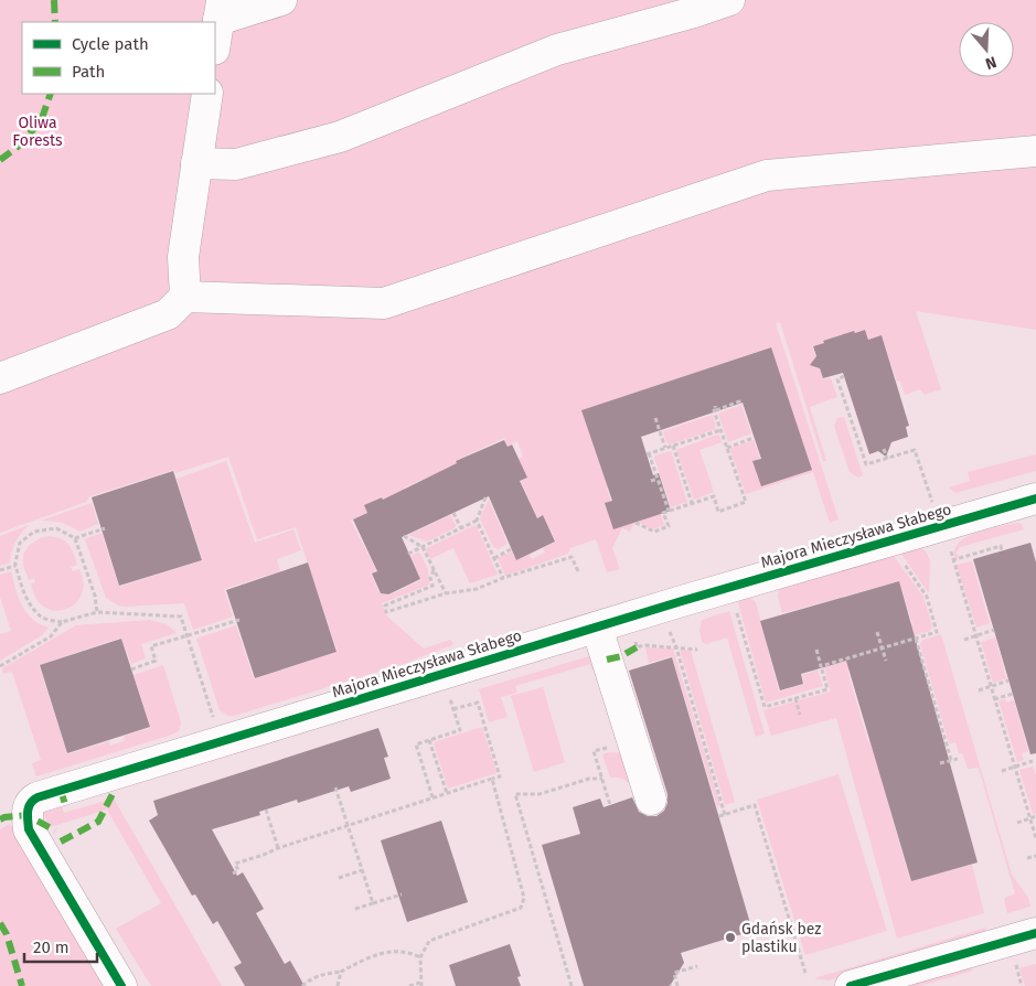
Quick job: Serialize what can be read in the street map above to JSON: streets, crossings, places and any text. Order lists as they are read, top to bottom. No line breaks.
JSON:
{"streets":{"street":["Majora Mieczysława Słabego"]},"parks":["Oliwa Forests"],"places":["Gdańsk bez plastiku"],"legend":["Cycle path","Path"],"scale_bar":"20 m","north":"bottom"}
